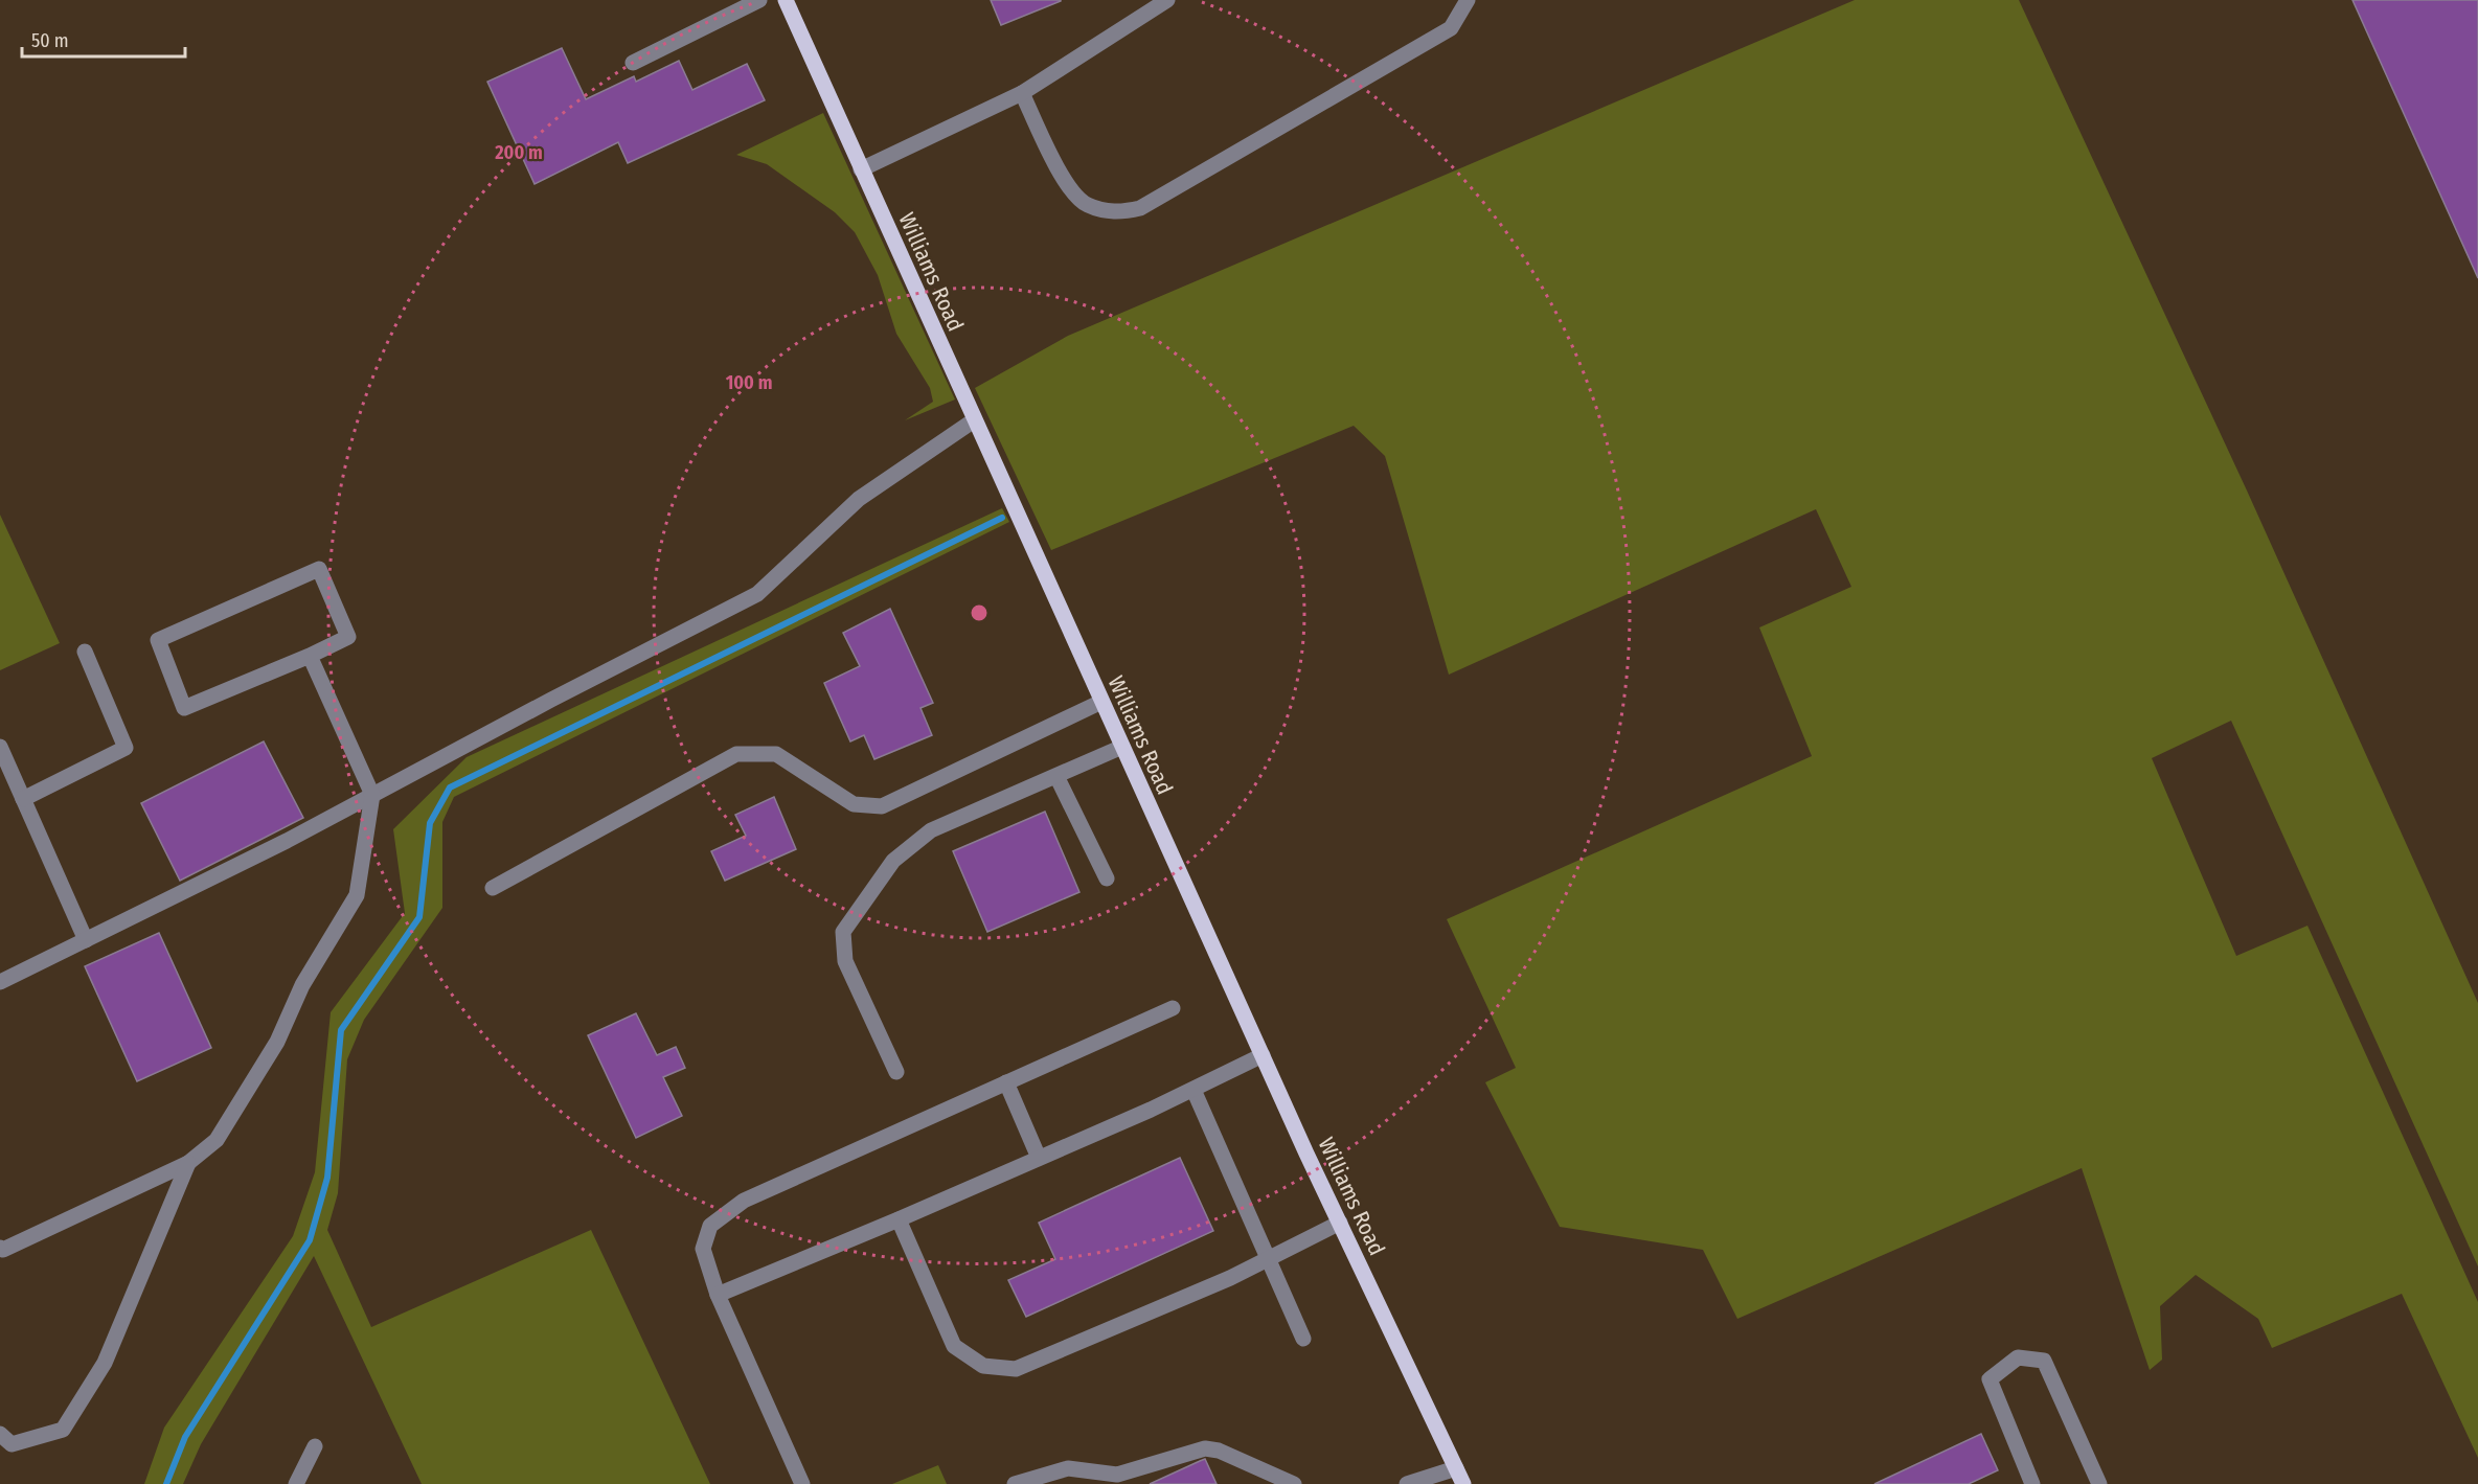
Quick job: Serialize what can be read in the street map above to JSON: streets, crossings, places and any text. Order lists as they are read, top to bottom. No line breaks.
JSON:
{"streets":{"main road":["Williams Road"]},"scale_bar":"50 m","rings":["200 m","100 m"]}
